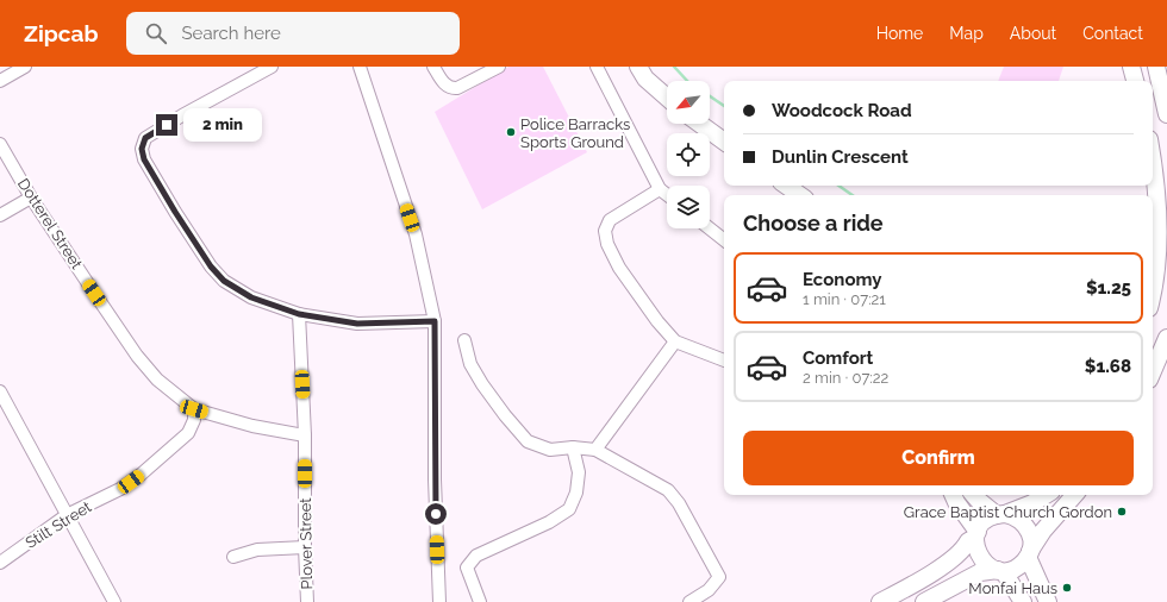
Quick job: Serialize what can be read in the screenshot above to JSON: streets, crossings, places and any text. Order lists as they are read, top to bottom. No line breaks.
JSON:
{"streets":{"street":["Dotterel Street","Stilt Street","Plover Street"]},"crossings":[["Dotterel Street","Stilt Street"],["Dotterel Street","Plover Street"]],"places":["Police Barracks Sports Ground","Grace Baptist Church Gordon","Monfai Haus"],"north":"bottom left","page":{"header":"Zipcab","search":"Search here","nav":["Home","Map","About","Contact"],"banner":["Woodcock Road","Dunlin Crescent"],"bubble":"2 min","heading":"Choose a ride","list":[{"name":"Economy","note":"1 min · 07:21","value":"$1.25"},{"name":"Comfort","note":"2 min · 07:22","value":"$1.68"}],"buttons":"Confirm"}}
